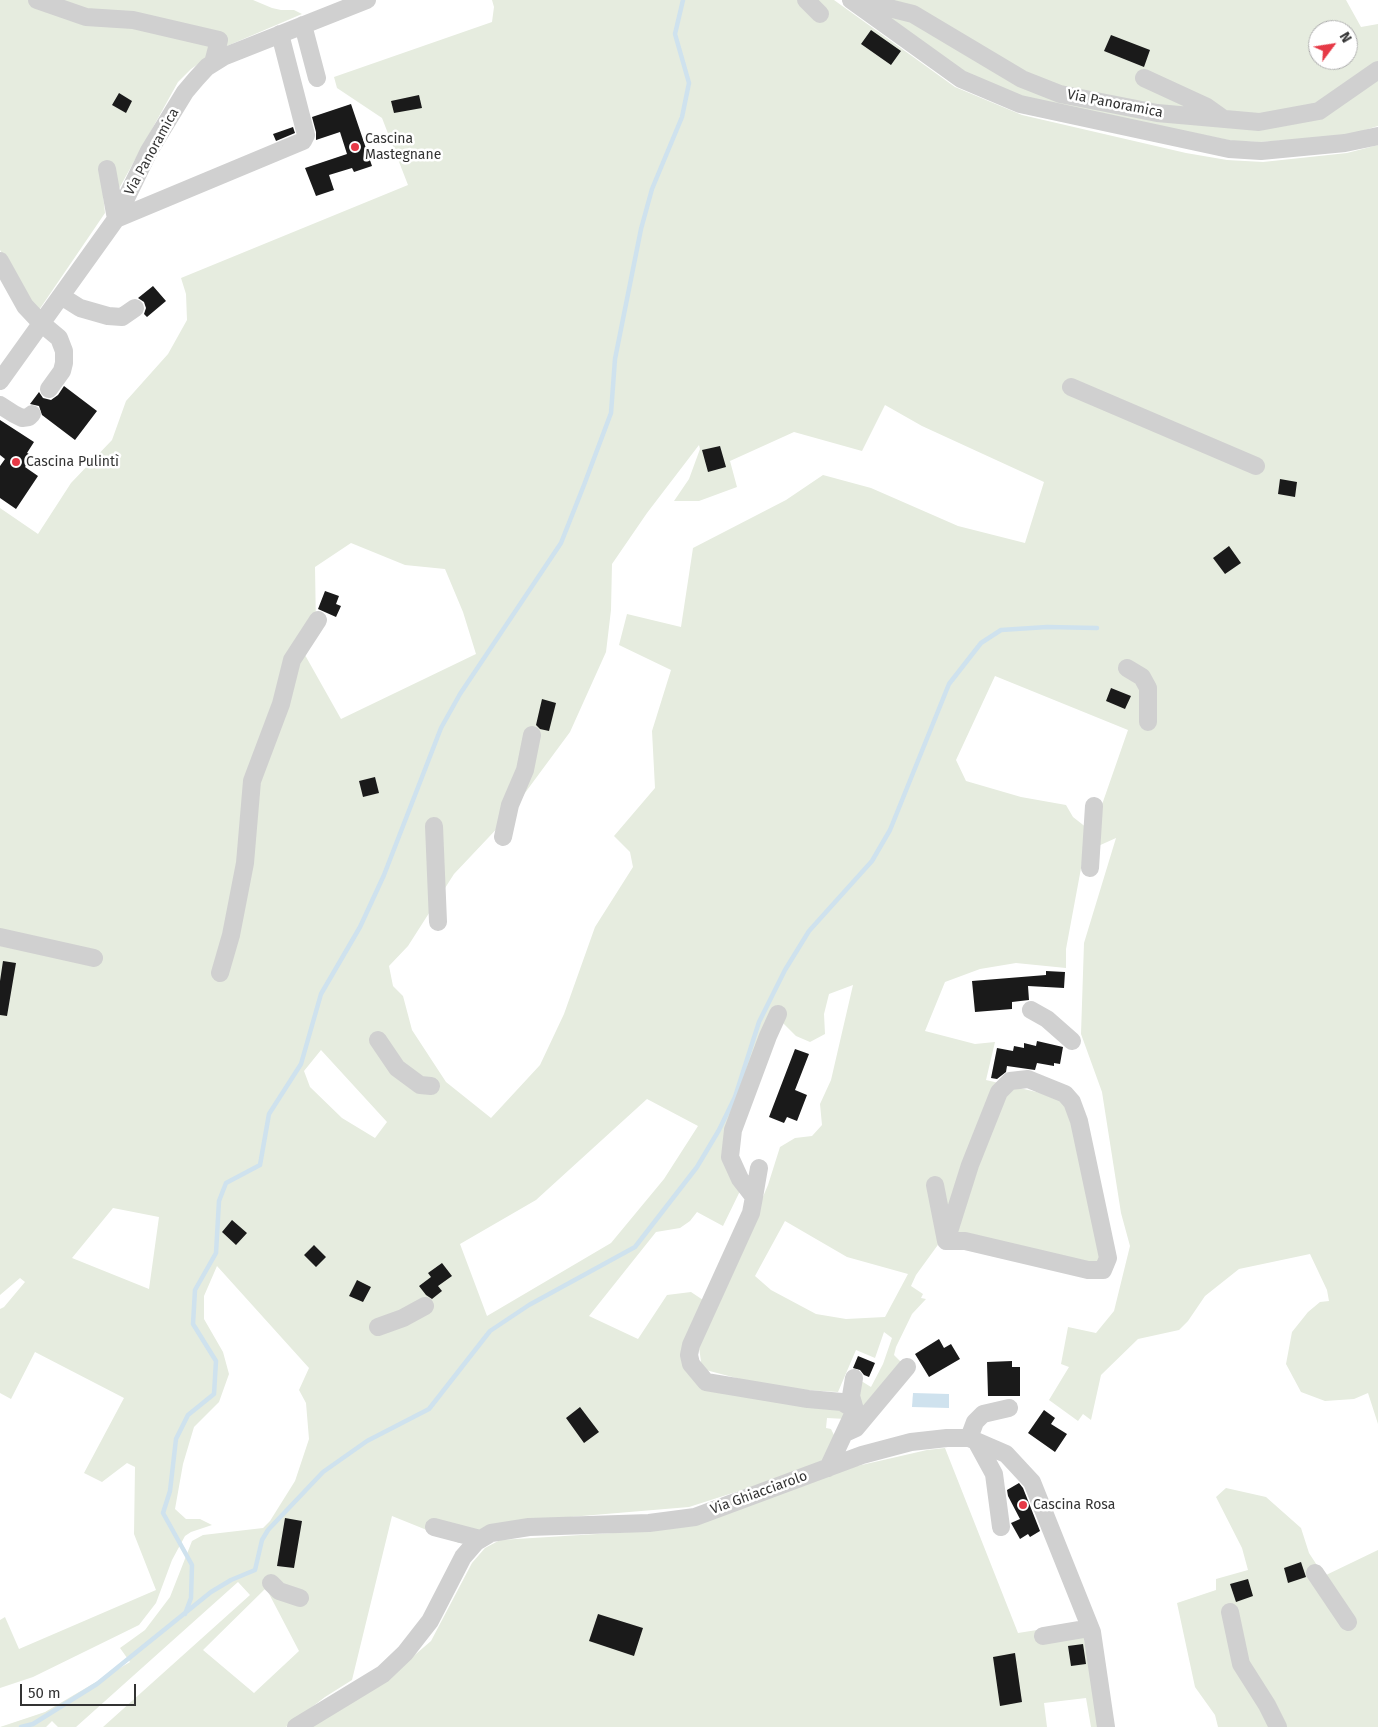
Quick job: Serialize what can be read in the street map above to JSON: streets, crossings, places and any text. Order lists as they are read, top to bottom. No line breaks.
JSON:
{"streets":{"street":["Via Panoramica","Via Ghiacciarolo"]},"places":["Cascina Mastegnane","Cascina Pulintì","Cascina Rosa"],"scale_bar":"50 m","north":"top right"}
